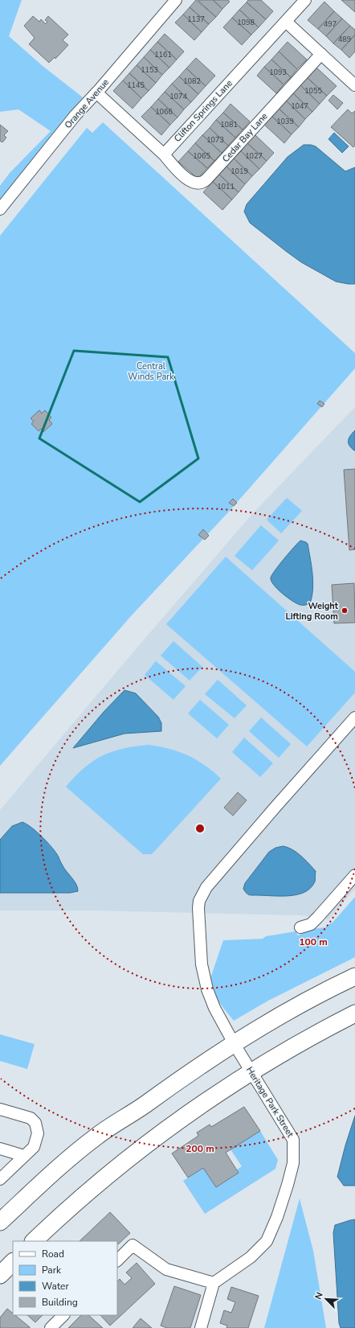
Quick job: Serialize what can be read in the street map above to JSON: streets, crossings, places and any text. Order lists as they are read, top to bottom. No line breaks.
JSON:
{"streets":{"street":["Orange Avenue","Clifton Springs Lane","Cedar Bay Lane","Heritage Park Street"]},"crossings":[["Clifton Springs Lane","Cedar Bay Lane"]],"parks":["Central Winds Park"],"places":["Weight Lifting Room"],"house_numbers":["1137","1098","497","489","1161","1153","1093","1082","1145","1055","1074","1047","1066","1039","1081","1073","1065","1027","1019","1011"],"legend":["Road","Park","Water","Building"],"north":"top left","rings":["100 m","200 m"]}
